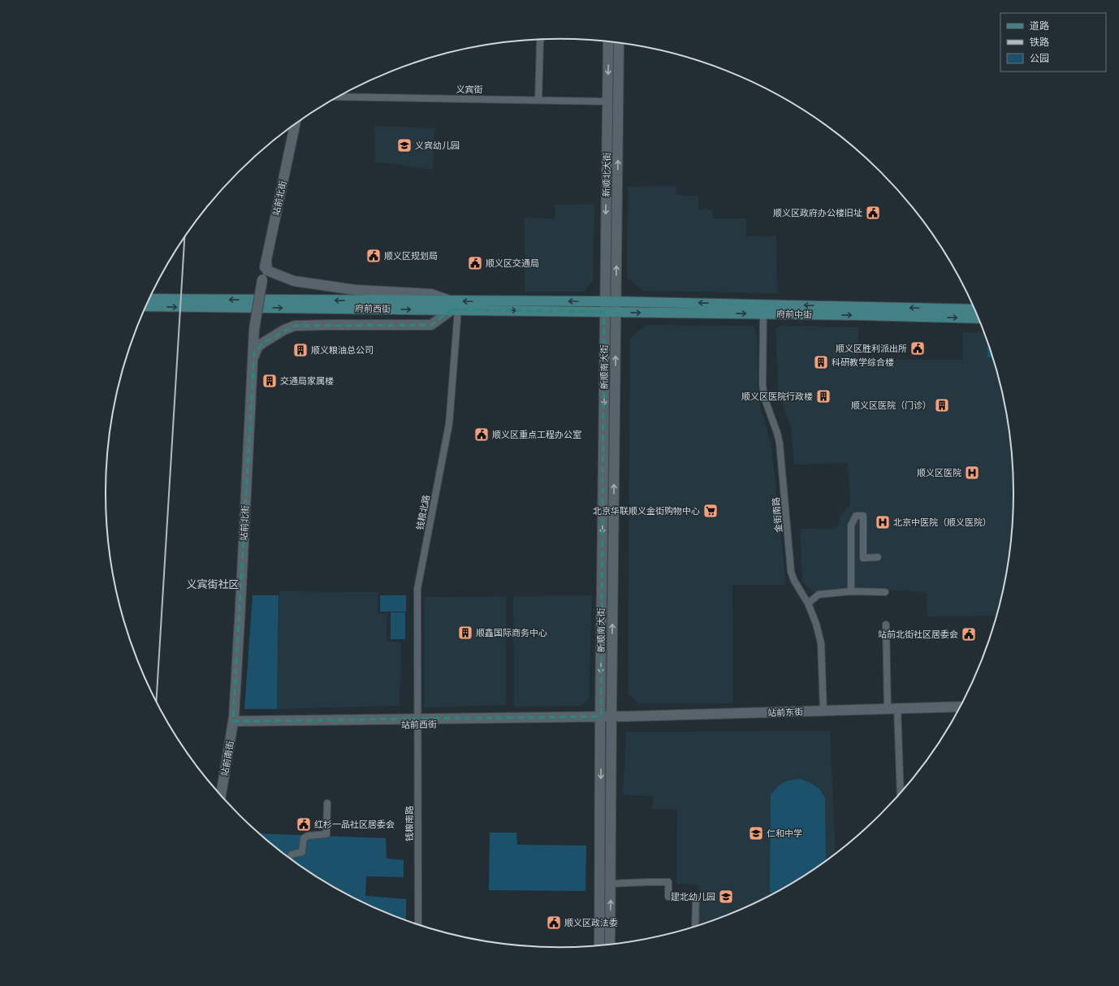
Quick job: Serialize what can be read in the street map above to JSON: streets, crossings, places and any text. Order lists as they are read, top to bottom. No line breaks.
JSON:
{"streets":{"main road":["新顺北大街","站前北街","府前西街","府前中街","新顺南大街","站前东街","站前西街","站前南街"],"street":["义宾街","钱粮北路","金街南路","钱粮南路"]},"crossings":[["义宾街","新顺北大街"],["新顺北大街","府前西街"],["新顺北大街","府前中街"],["新顺北大街","新顺南大街"],["站前北街","站前西街"],["站前北街","站前南街"],["府前西街","府前中街"],["府前西街","新顺南大街"],["府前西街","钱粮北路"],["府前中街","新顺南大街"],["府前中街","金街南路"],["新顺南大街","站前东街"],["新顺南大街","站前西街"],["钱粮北路","站前西街"],["钱粮北路","钱粮南路"],["金街南路","站前东街"],["站前东街","站前西街"],["站前西街","站前南街"],["站前西街","钱粮南路"]],"districts":["义宾街社区"],"places":{"school or university":["义宾幼儿园","仁和中学","建北幼儿园"],"public building":["顺义区政府办公楼旧址","顺义区规划局","顺义区交通局","顺义区胜利派出所","顺义区重点工程办公室","站前北街社区居委会","红杉一品社区居委会","顺义区政法委"],"building":["顺义粮油总公司","科研教学综合楼","交通局家属楼","顺义区医院行政楼","顺义区医院（门诊）","顺鑫国际商务中心"],"hospital":["顺义区医院","北京中医院（顺义医院）"],"supermarket":["北京华联顺义金街购物中心"]},"legend":["道路","铁路","公园"]}
